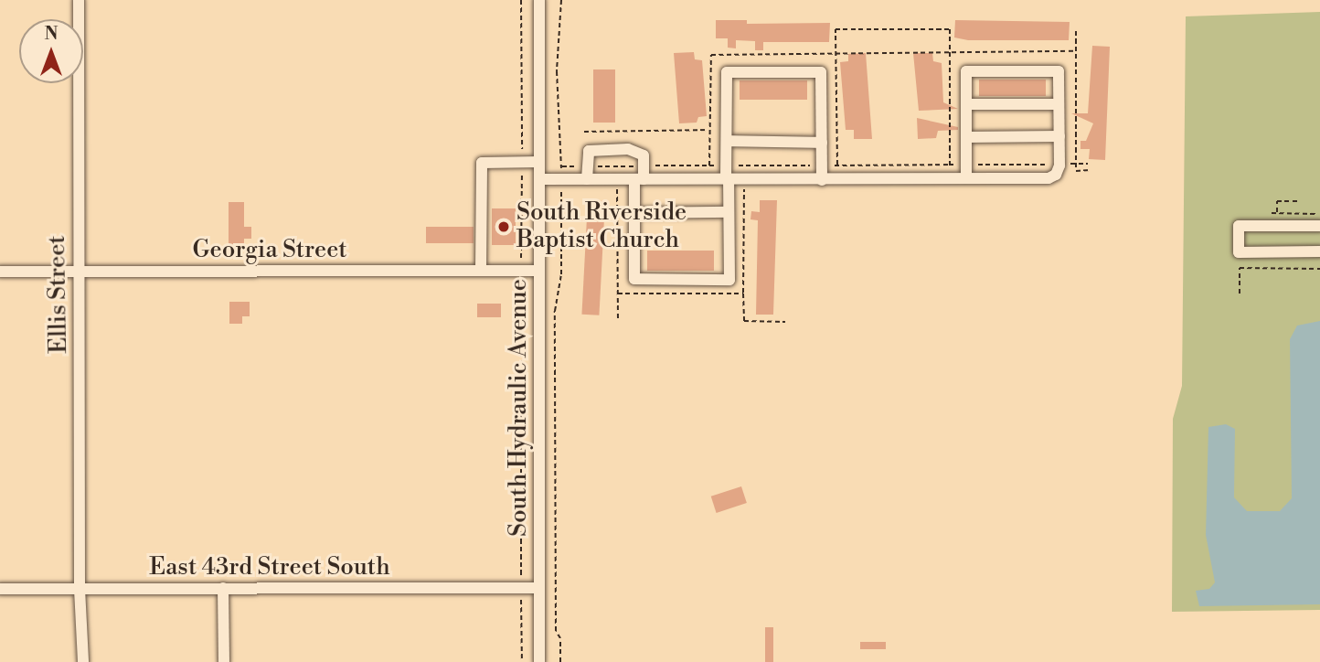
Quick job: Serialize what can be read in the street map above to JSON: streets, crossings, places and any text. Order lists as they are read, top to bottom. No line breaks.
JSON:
{"streets":{"street":["Georgia Street","Ellis Street","South Hydraulic Avenue","East 43rd Street South"]},"crossings":[["Georgia Street","Ellis Street"],["Georgia Street","South Hydraulic Avenue"],["Ellis Street","East 43rd Street South"],["South Hydraulic Avenue","East 43rd Street South"]],"places":["South Riverside Baptist Church"],"north":"top"}
